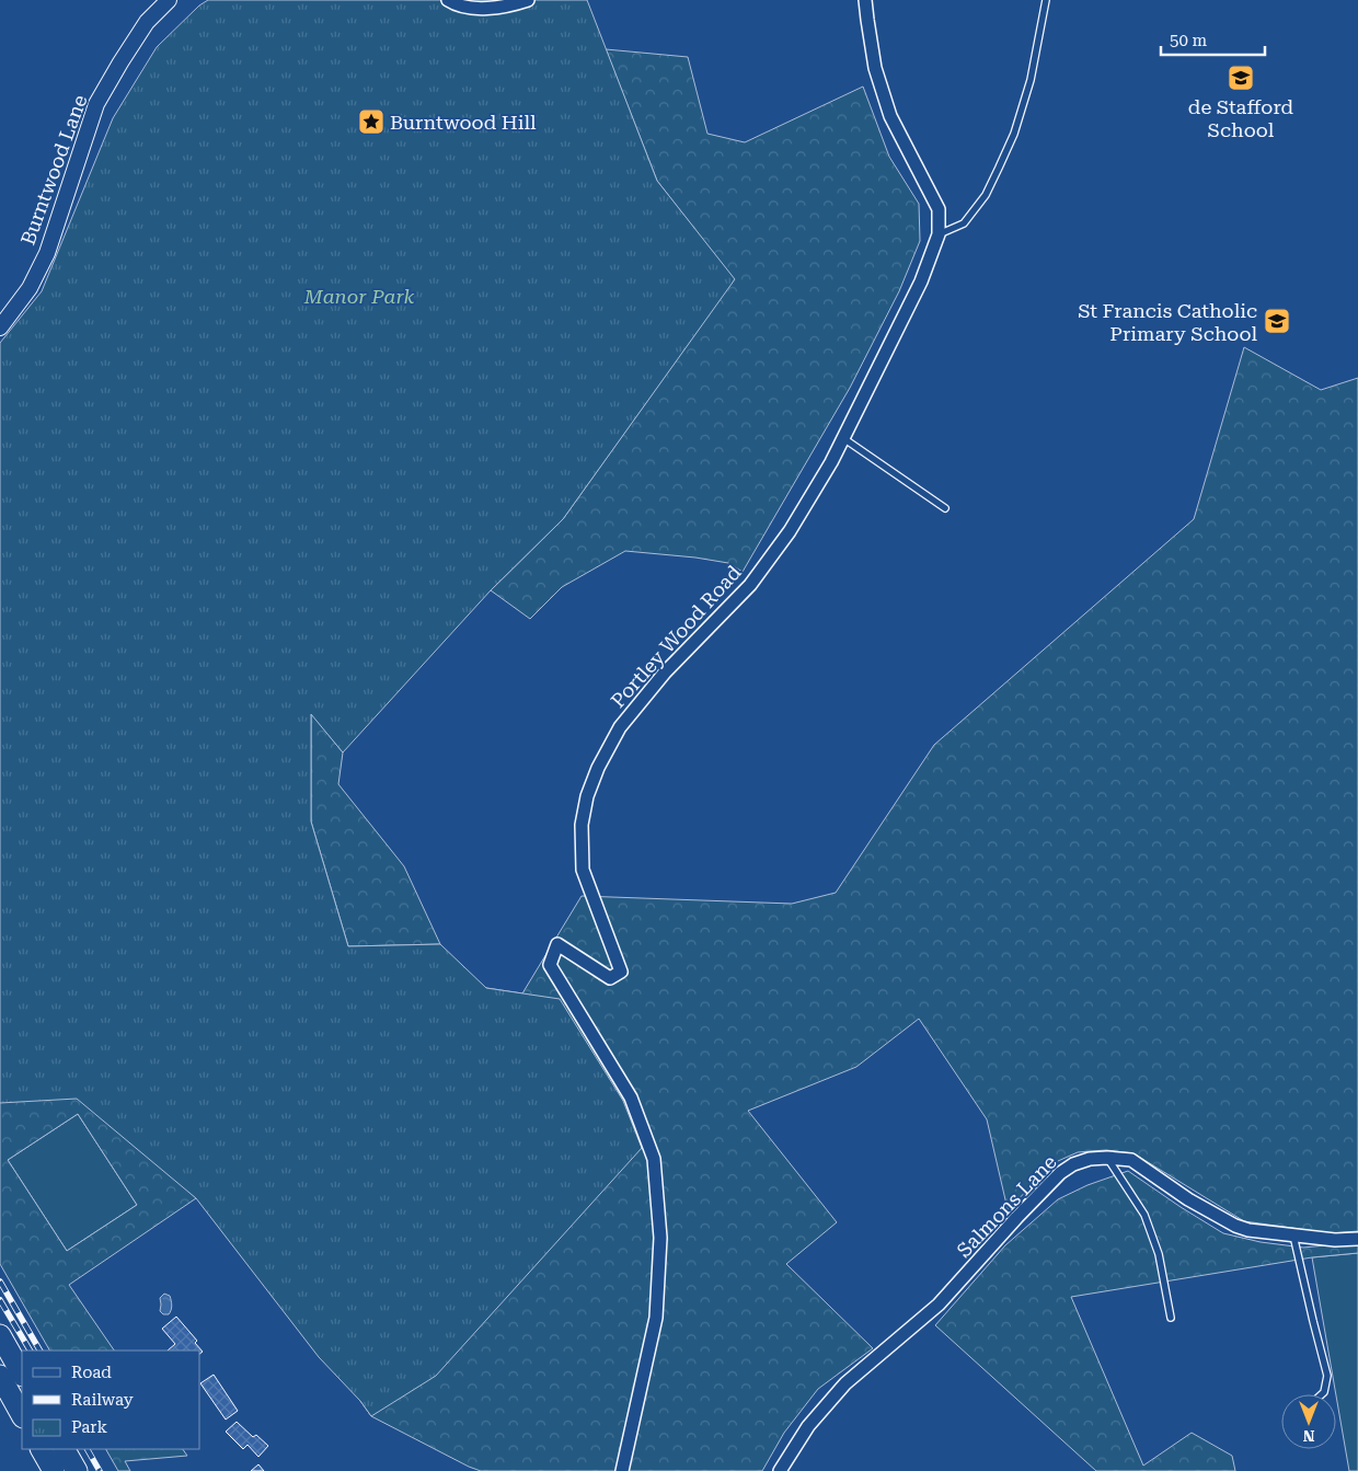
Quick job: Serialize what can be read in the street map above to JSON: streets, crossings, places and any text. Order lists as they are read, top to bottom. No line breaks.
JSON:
{"streets":{"street":["Burntwood Lane","Portley Wood Road","Salmons Lane"]},"parks":["Manor Park"],"places":{"school or university":["de Stafford School","St Francis Catholic Primary School"],"place":["Burntwood Hill"]},"legend":["Road","Railway","Park"],"scale_bar":"50 m","north":"bottom"}
